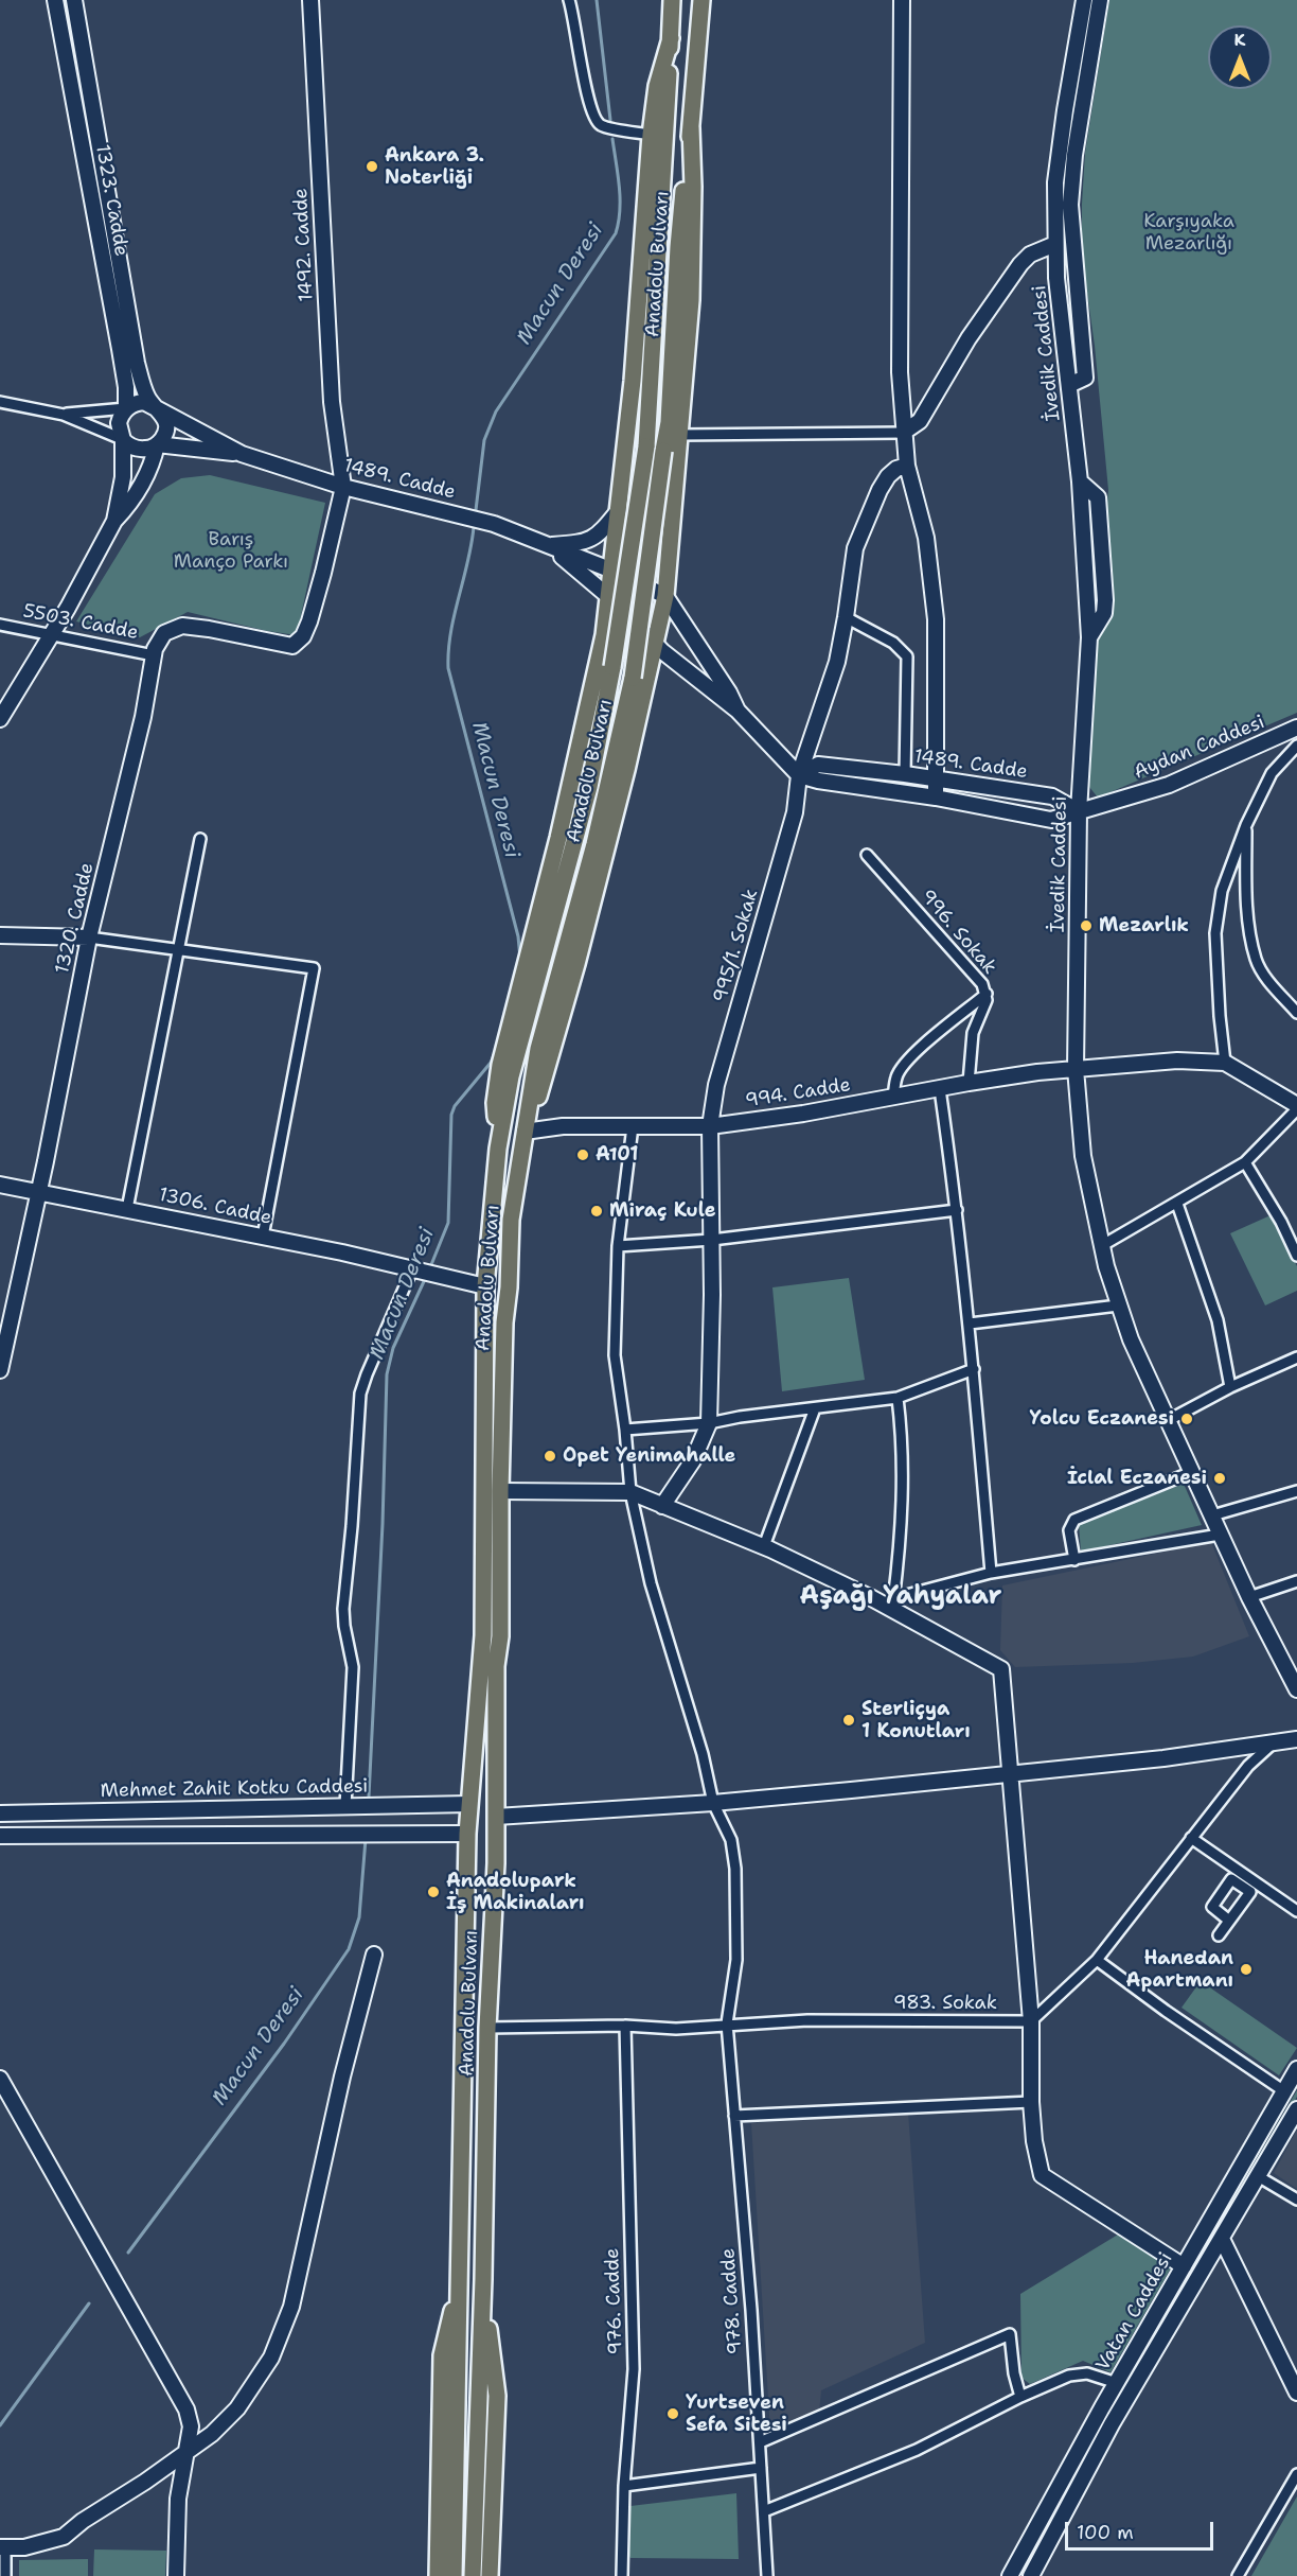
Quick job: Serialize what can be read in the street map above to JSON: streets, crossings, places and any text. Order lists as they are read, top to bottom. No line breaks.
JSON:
{"streets":{"main road":["Anadolu Bulvarı"],"street":["1323. Cadde","1492. Cadde","İvedik Caddesi","1489. Cadde","5503. Cadde","Aydan Caddesi","1320. Cadde","996. Sokak","995/1. Sokak","994. Cadde","1306. Cadde","Mehmet Zahit Kotku Caddesi","983. Sokak","976. Cadde","978. Cadde","Vatan Caddesi"]},"crossings":[["1323. Cadde","1489. Cadde"],["1492. Cadde","1489. Cadde"],["Anadolu Bulvarı","994. Cadde"],["Anadolu Bulvarı","1306. Cadde"],["Anadolu Bulvarı","Mehmet Zahit Kotku Caddesi"],["Anadolu Bulvarı","983. Sokak"],["İvedik Caddesi","1489. Cadde"],["İvedik Caddesi","Aydan Caddesi"],["İvedik Caddesi","994. Cadde"],["1489. Cadde","Aydan Caddesi"],["1489. Cadde","995/1. Sokak"],["5503. Cadde","1320. Cadde"],["1320. Cadde","1306. Cadde"],["996. Sokak","994. Cadde"],["995/1. Sokak","994. Cadde"],["994. Cadde","978. Cadde"],["983. Sokak","976. Cadde"],["983. Sokak","978. Cadde"]],"districts":["Aşağı Yahyalar"],"water":["Macun Deresi"],"parks":["Karşıyaka Mezarlığı","Barış Manço Parkı"],"places":["Ankara 3. Noterliği","Mezarlık","A101","Miraç Kule","Yolcu Eczanesi","Opet Yenimahalle","İclal Eczanesi","Sterliçya 1 Konutları","Anadolupark İş Makinaları","Hanedan Apartmanı","Yurtseven Sefa Sitesi"],"scale_bar":"100 m","north":"top"}
